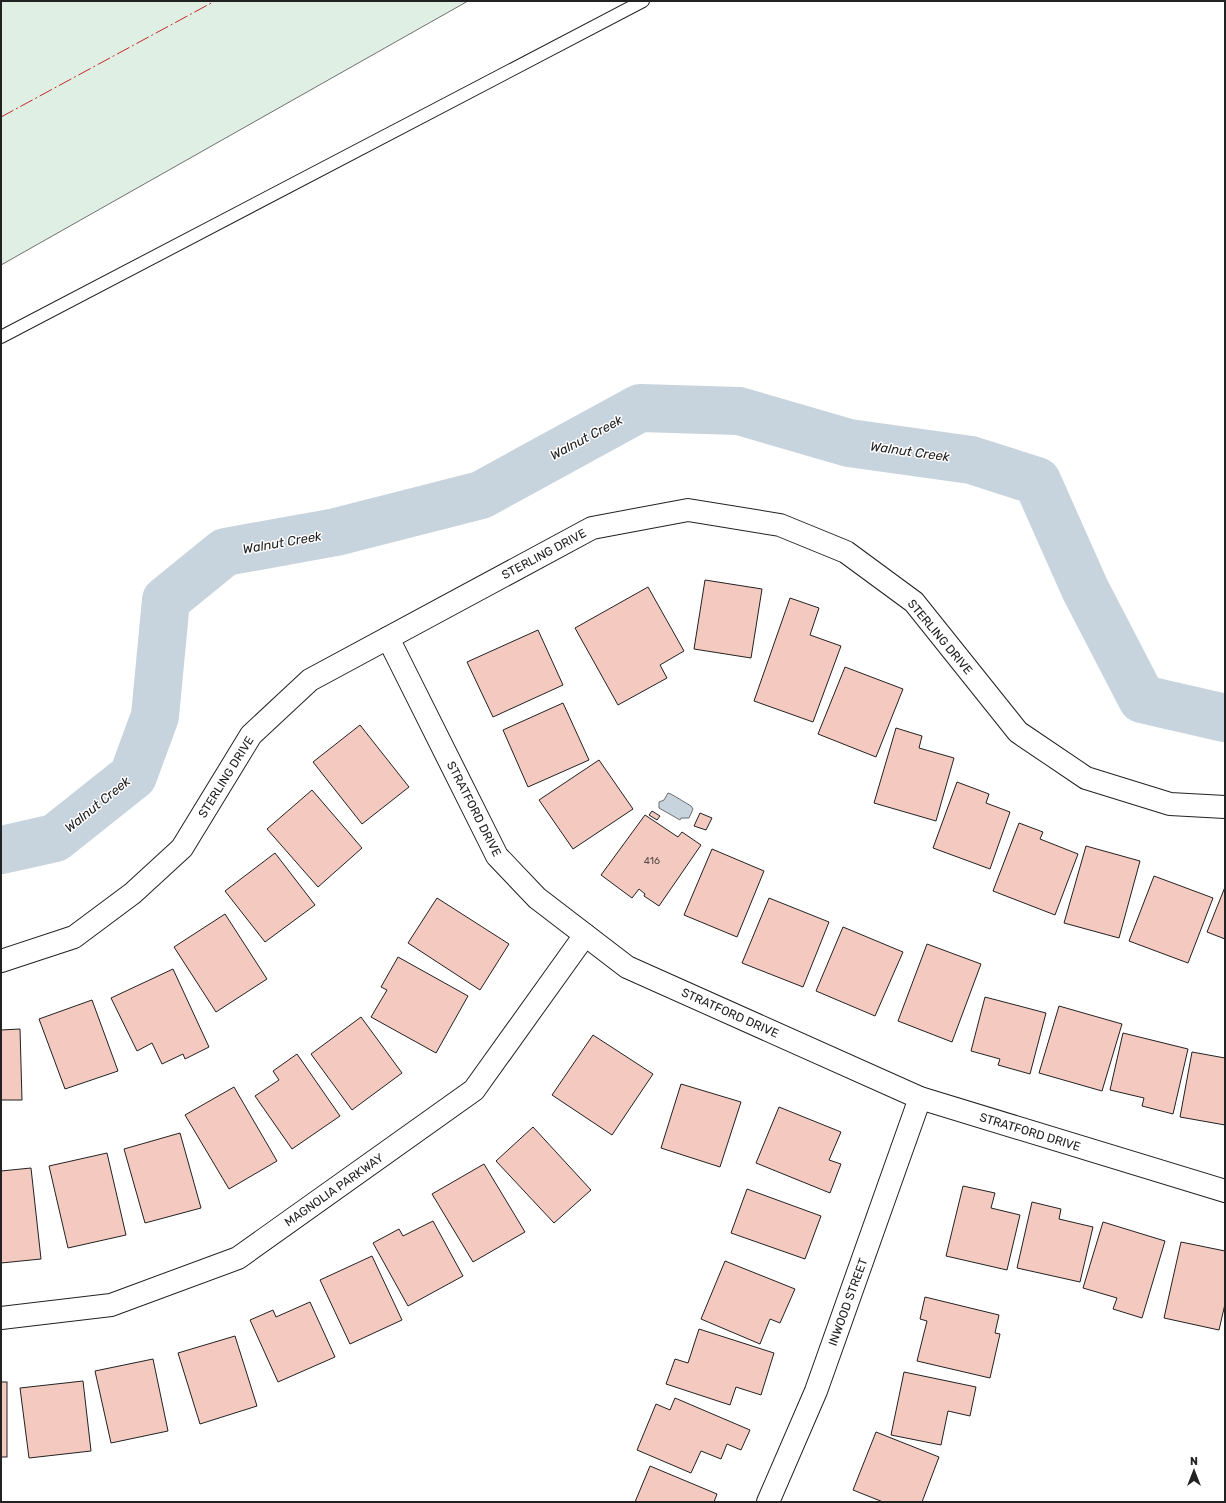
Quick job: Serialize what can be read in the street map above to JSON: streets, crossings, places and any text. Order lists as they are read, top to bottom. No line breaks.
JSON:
{"streets":{"street":["STERLING DRIVE","STRATFORD DRIVE","MAGNOLIA PARKWAY","INWOOD STREET"]},"crossings":[["STERLING DRIVE","STRATFORD DRIVE"],["STRATFORD DRIVE","MAGNOLIA PARKWAY"],["STRATFORD DRIVE","INWOOD STREET"]],"water":["Walnut Creek"],"house_numbers":["416"],"north":"top"}
